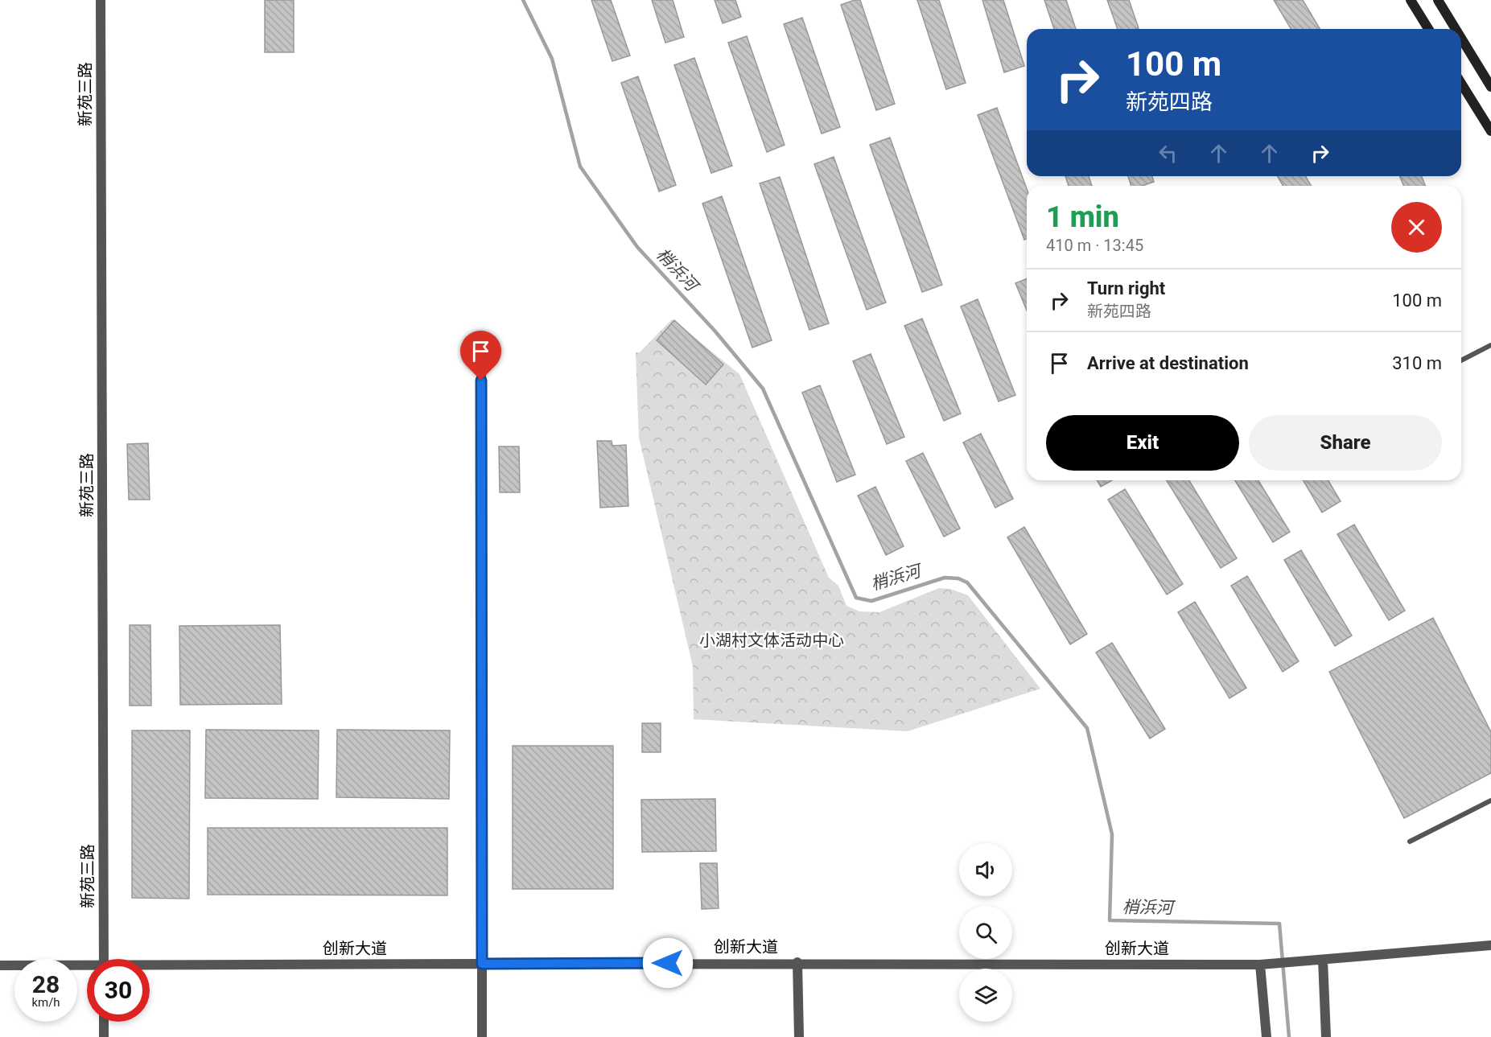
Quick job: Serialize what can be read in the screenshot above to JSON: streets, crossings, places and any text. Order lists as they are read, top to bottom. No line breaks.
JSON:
{"streets":{"street":["新苑三路","创新大道"]},"water":["梢浜河"],"parks":["小湖村文体活动中心"],"page":{"turn":["100 m","新苑四路"],"heading":["1 min","410 m · 13:45"],"list":[{"name":"Turn right","note":"新苑四路","value":"100 m"},{"name":"Arrive at destination","value":"310 m"}],"buttons":["Exit","Share"],"speed":"28 km/h","limit":"30"}}
